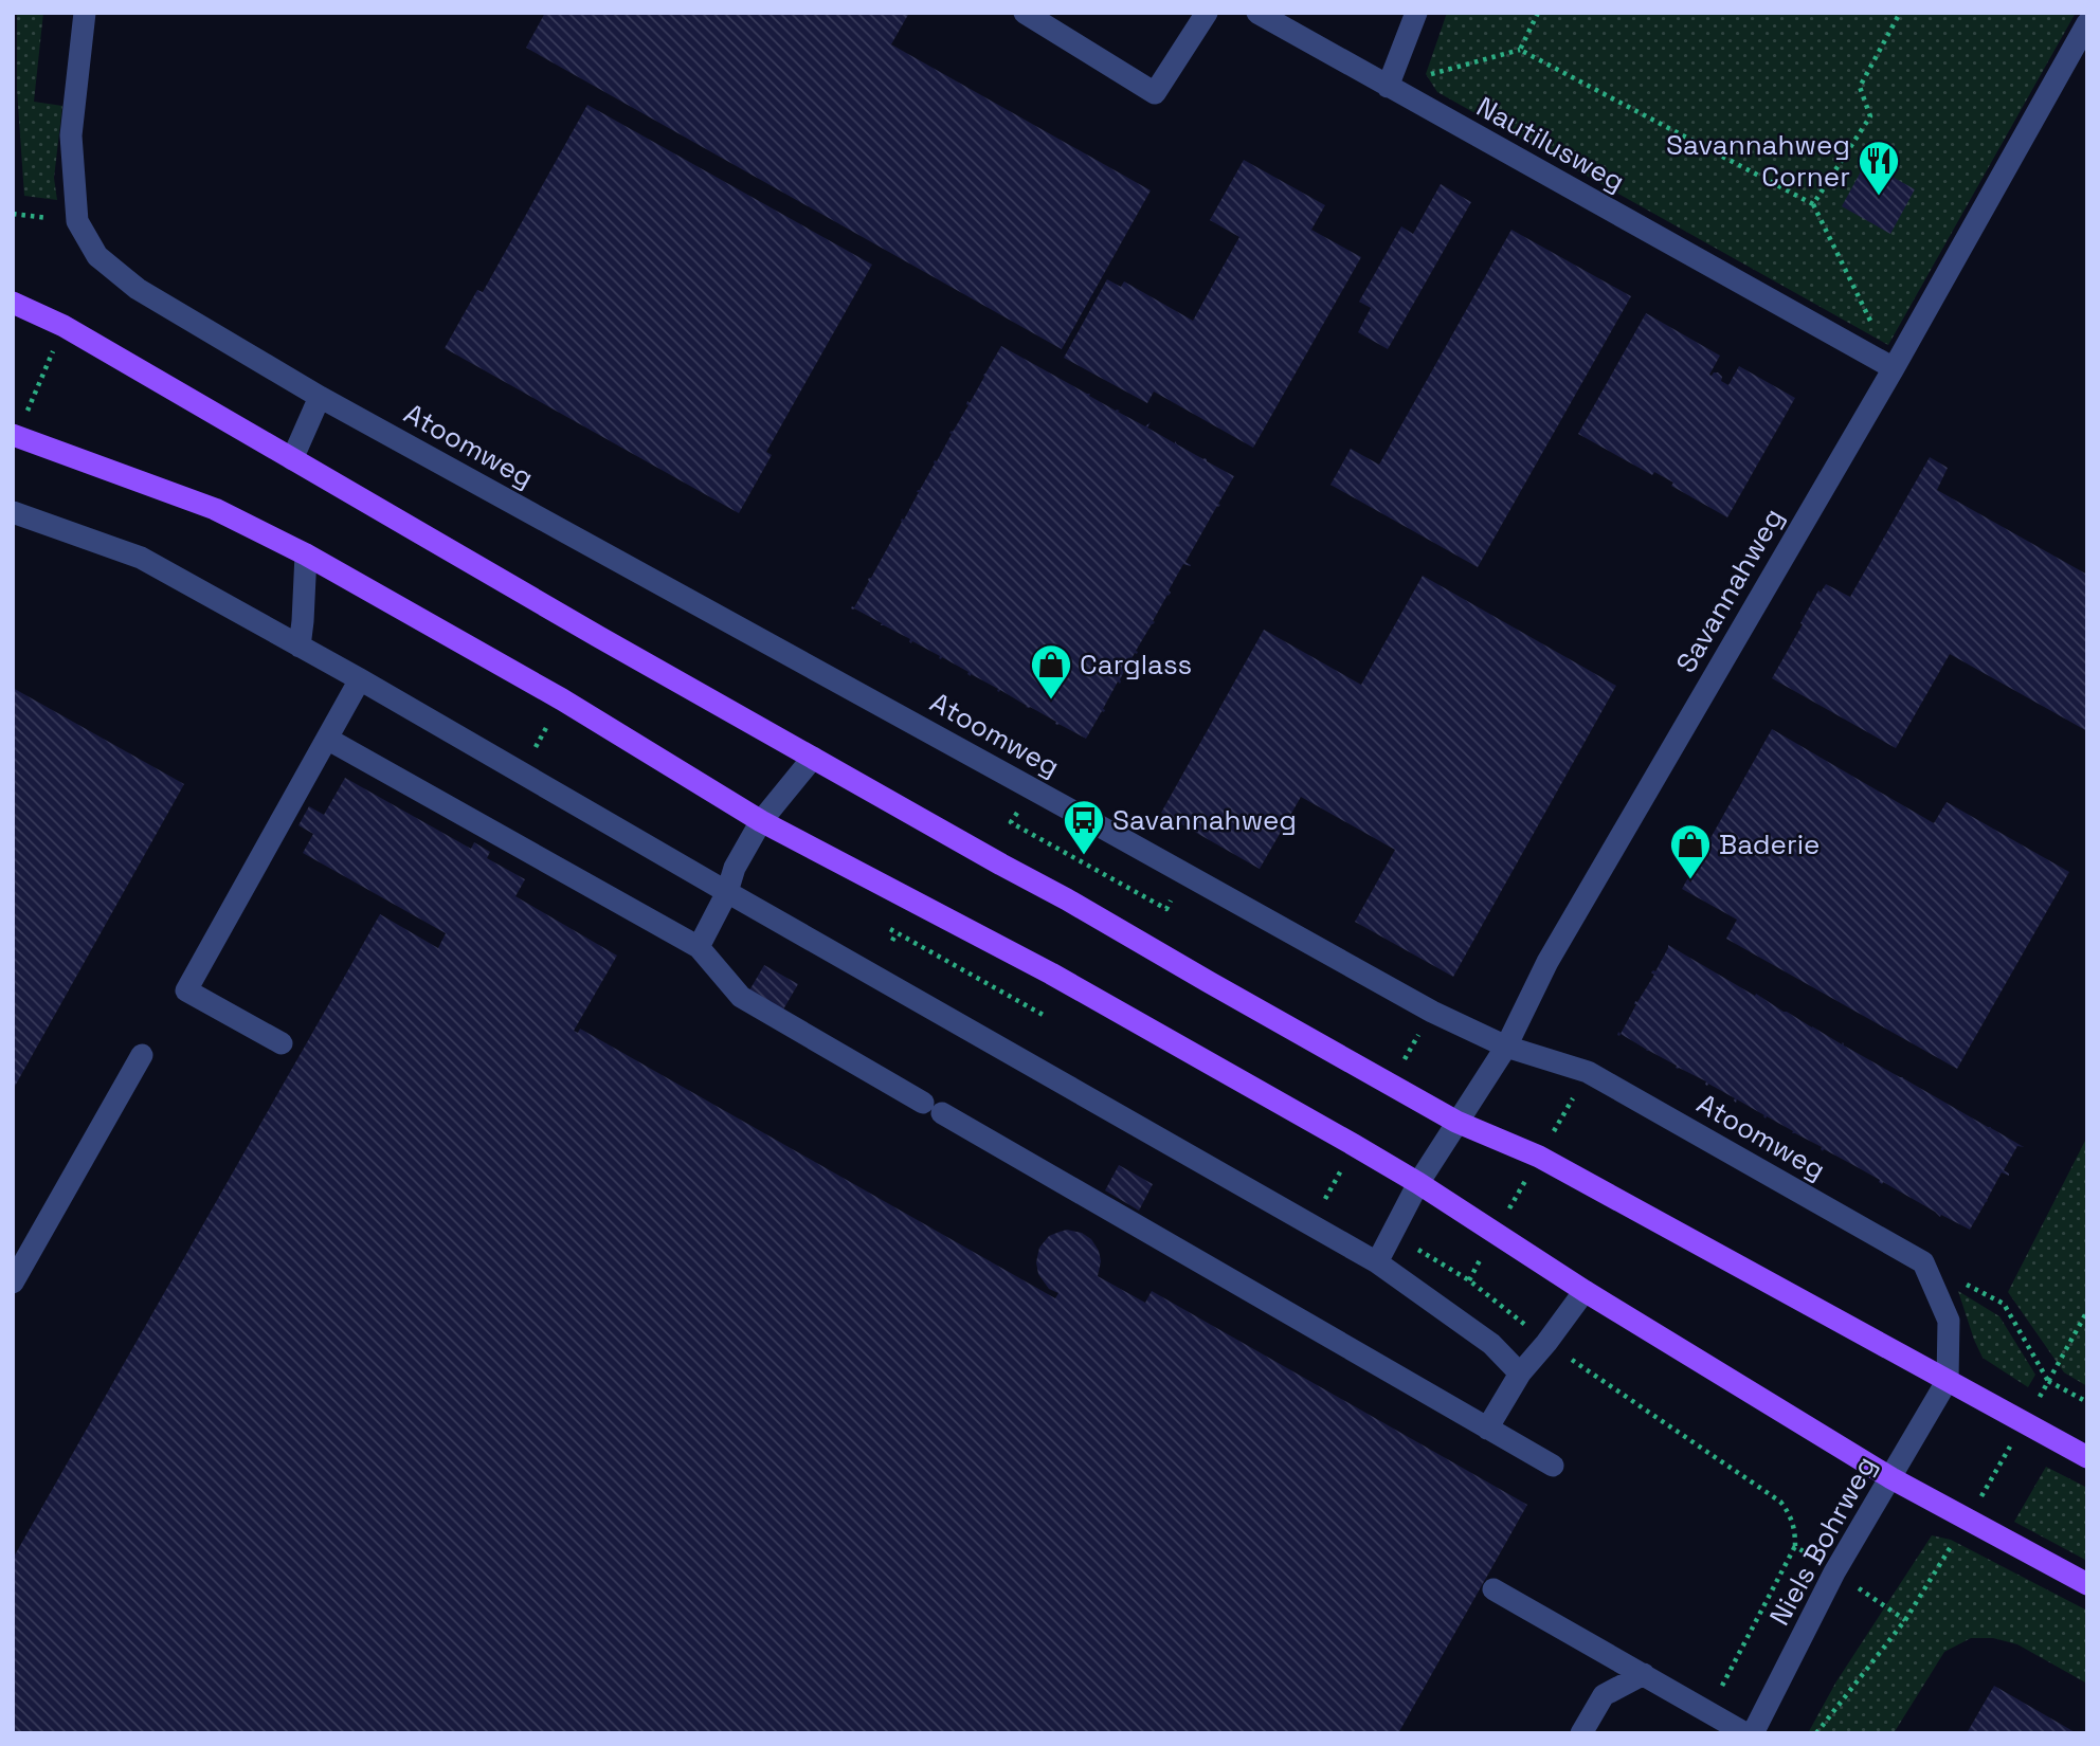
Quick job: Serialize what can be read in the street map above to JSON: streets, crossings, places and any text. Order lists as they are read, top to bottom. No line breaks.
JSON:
{"streets":{"street":["Nautilusweg","Atoomweg","Savannahweg","Niels Bohrweg"]},"crossings":[["Nautilusweg","Savannahweg"],["Atoomweg","Savannahweg"]],"places":{"restaurant":["Savannahweg Corner"],"shop":["Carglass","Baderie"],"bus stop":["Savannahweg"]}}
